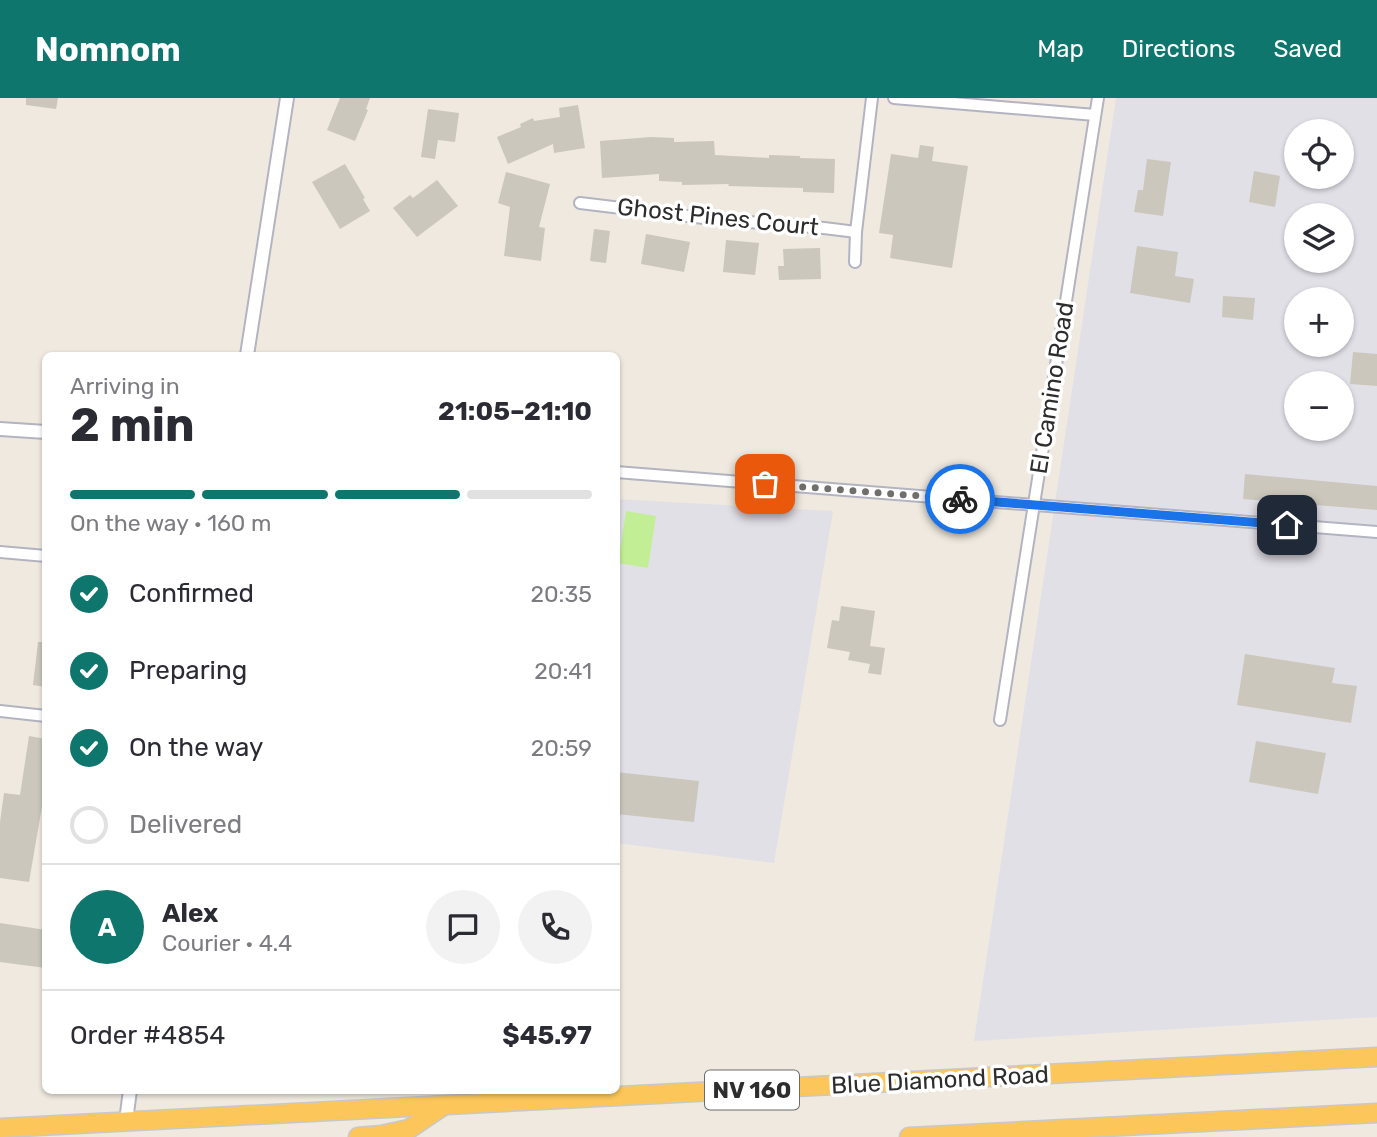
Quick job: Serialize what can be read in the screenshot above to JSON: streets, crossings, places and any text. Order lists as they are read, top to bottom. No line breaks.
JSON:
{"streets":{"highway":["Blue Diamond Road","NV 160"],"street":["Ghost Pines Court","El Camino Road"]},"page":{"header":"Nomnom","nav":["Map","Directions","Saved"],"map_buttons":["+","−"],"heading":["2 min","Arriving in","21:05–21:10"],"panel":["Alex","Courier · 4.4","Order #4854","$45.97"],"bar":"On the way · 160 m","list":[["Confirmed","20:35"],["Preparing","20:41"],["On the way","20:59"],"Delivered"],"round":"A"}}
